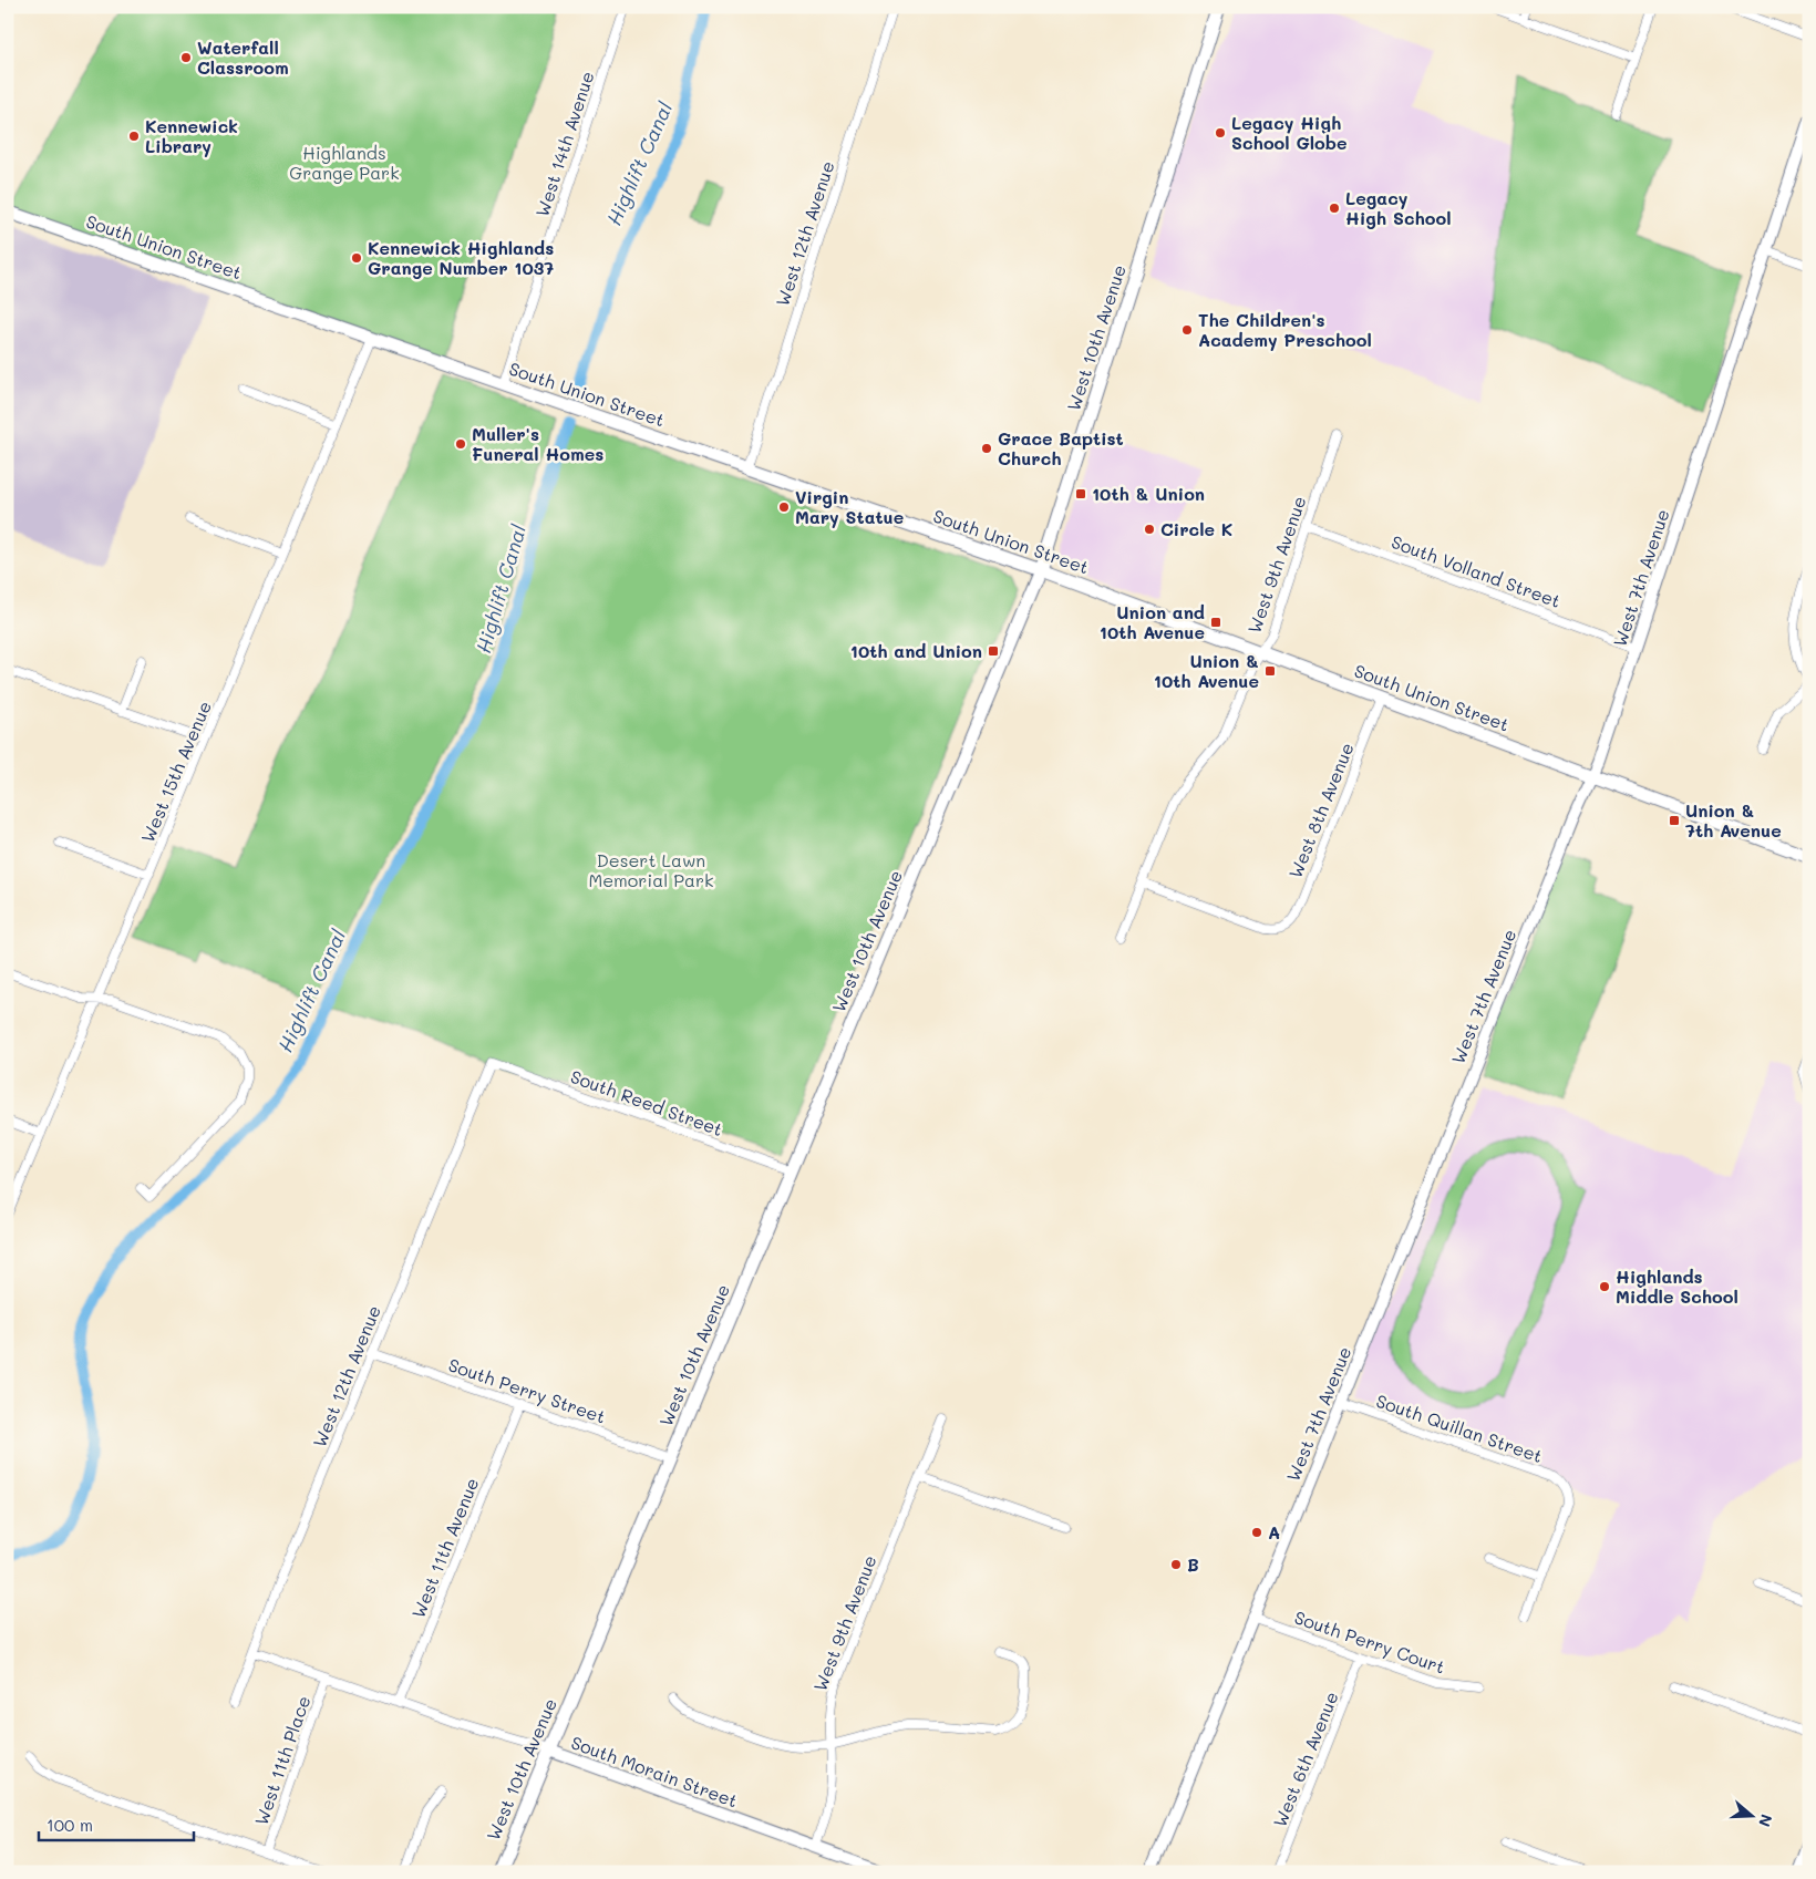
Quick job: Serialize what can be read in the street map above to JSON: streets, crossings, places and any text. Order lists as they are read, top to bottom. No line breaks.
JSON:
{"streets":{"main road":["South Union Street","West 10th Avenue"],"street":["West 14th Avenue","West 12th Avenue","West 9th Avenue","South Volland Street","West 7th Avenue","West 15th Avenue","West 8th Avenue","South Reed Street","South Perry Street","South Quillan Street","West 11th Avenue","South Perry Court","West 6th Avenue","West 11th Place","South Morain Street"]},"crossings":[["West 14th Avenue","South Union Street"],["West 12th Avenue","South Union Street"],["West 12th Avenue","South Reed Street"],["West 12th Avenue","South Perry Street"],["West 12th Avenue","South Morain Street"],["South Union Street","West 10th Avenue"],["South Union Street","West 9th Avenue"],["South Union Street","West 7th Avenue"],["South Union Street","West 15th Avenue"],["South Union Street","West 8th Avenue"],["West 10th Avenue","South Reed Street"],["West 10th Avenue","South Perry Street"],["West 10th Avenue","South Morain Street"],["West 9th Avenue","South Volland Street"],["West 9th Avenue","West 8th Avenue"],["West 9th Avenue","South Morain Street"],["South Volland Street","West 7th Avenue"],["West 7th Avenue","South Quillan Street"],["West 7th Avenue","South Perry Court"],["South Perry Street","West 11th Avenue"],["West 11th Avenue","South Morain Street"],["South Perry Court","West 6th Avenue"],["West 11th Place","South Morain Street"]],"water":["Highlift Canal"],"parks":["Highlands Grange Park","Desert Lawn Memorial Park"],"places":{"other":["Waterfall Classroom","Legacy High School Globe","Kennewick Library","Legacy High School","Kennewick Highlands Grange Number 1037","The Children's Academy Preschool","Muller's Funeral Homes","Grace Baptist Church","Virgin Mary Statue","Circle K","Highlands Middle School","A","B"],"transit":["10th & Union","Union and 10th Avenue","10th and Union","Union & 10th Avenue","Union & 7th Avenue"]},"scale_bar":"100 m","north":"right"}
